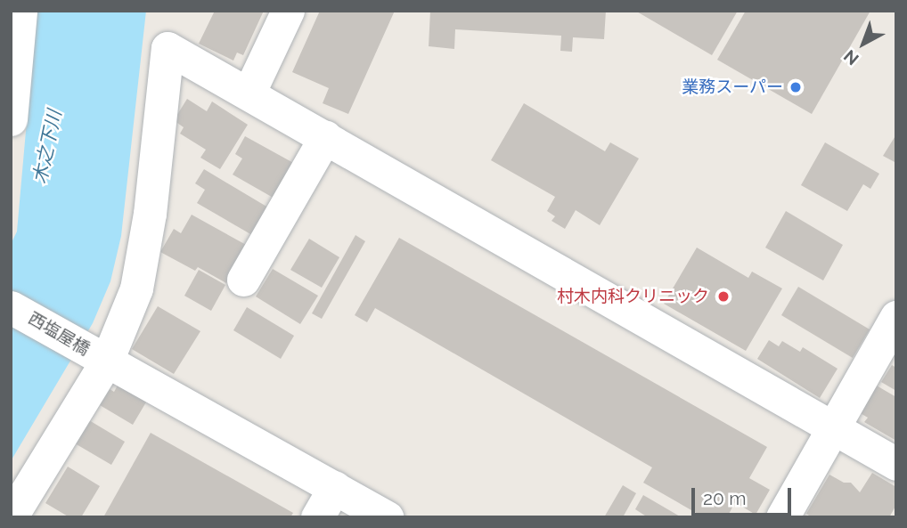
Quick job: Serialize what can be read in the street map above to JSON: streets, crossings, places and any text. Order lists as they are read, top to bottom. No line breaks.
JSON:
{"streets":{"street":["西塩屋橋"]},"water":["木之下川"],"places":["業務スーパー","村木内科クリニック"],"scale_bar":"20 m","north":"bottom left"}
